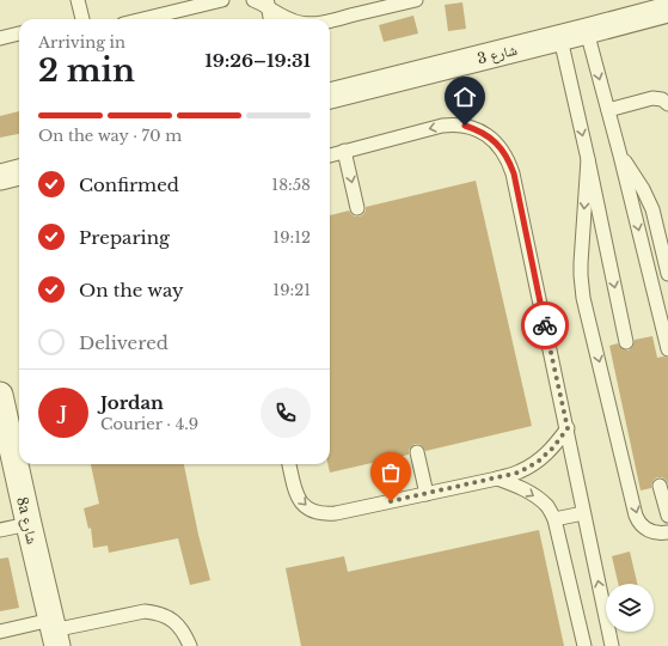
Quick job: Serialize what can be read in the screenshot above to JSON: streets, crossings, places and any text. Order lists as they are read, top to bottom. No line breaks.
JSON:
{"streets":{"street":["شارع 3","8a شارع"]},"page":{"heading":["2 min","Arriving in","19:26–19:31"],"panel":["Jordan","Courier · 4.9"],"bar":"On the way · 70 m","list":[["Confirmed","18:58"],["Preparing","19:12"],["On the way","19:21"],"Delivered"],"round":"J"}}
